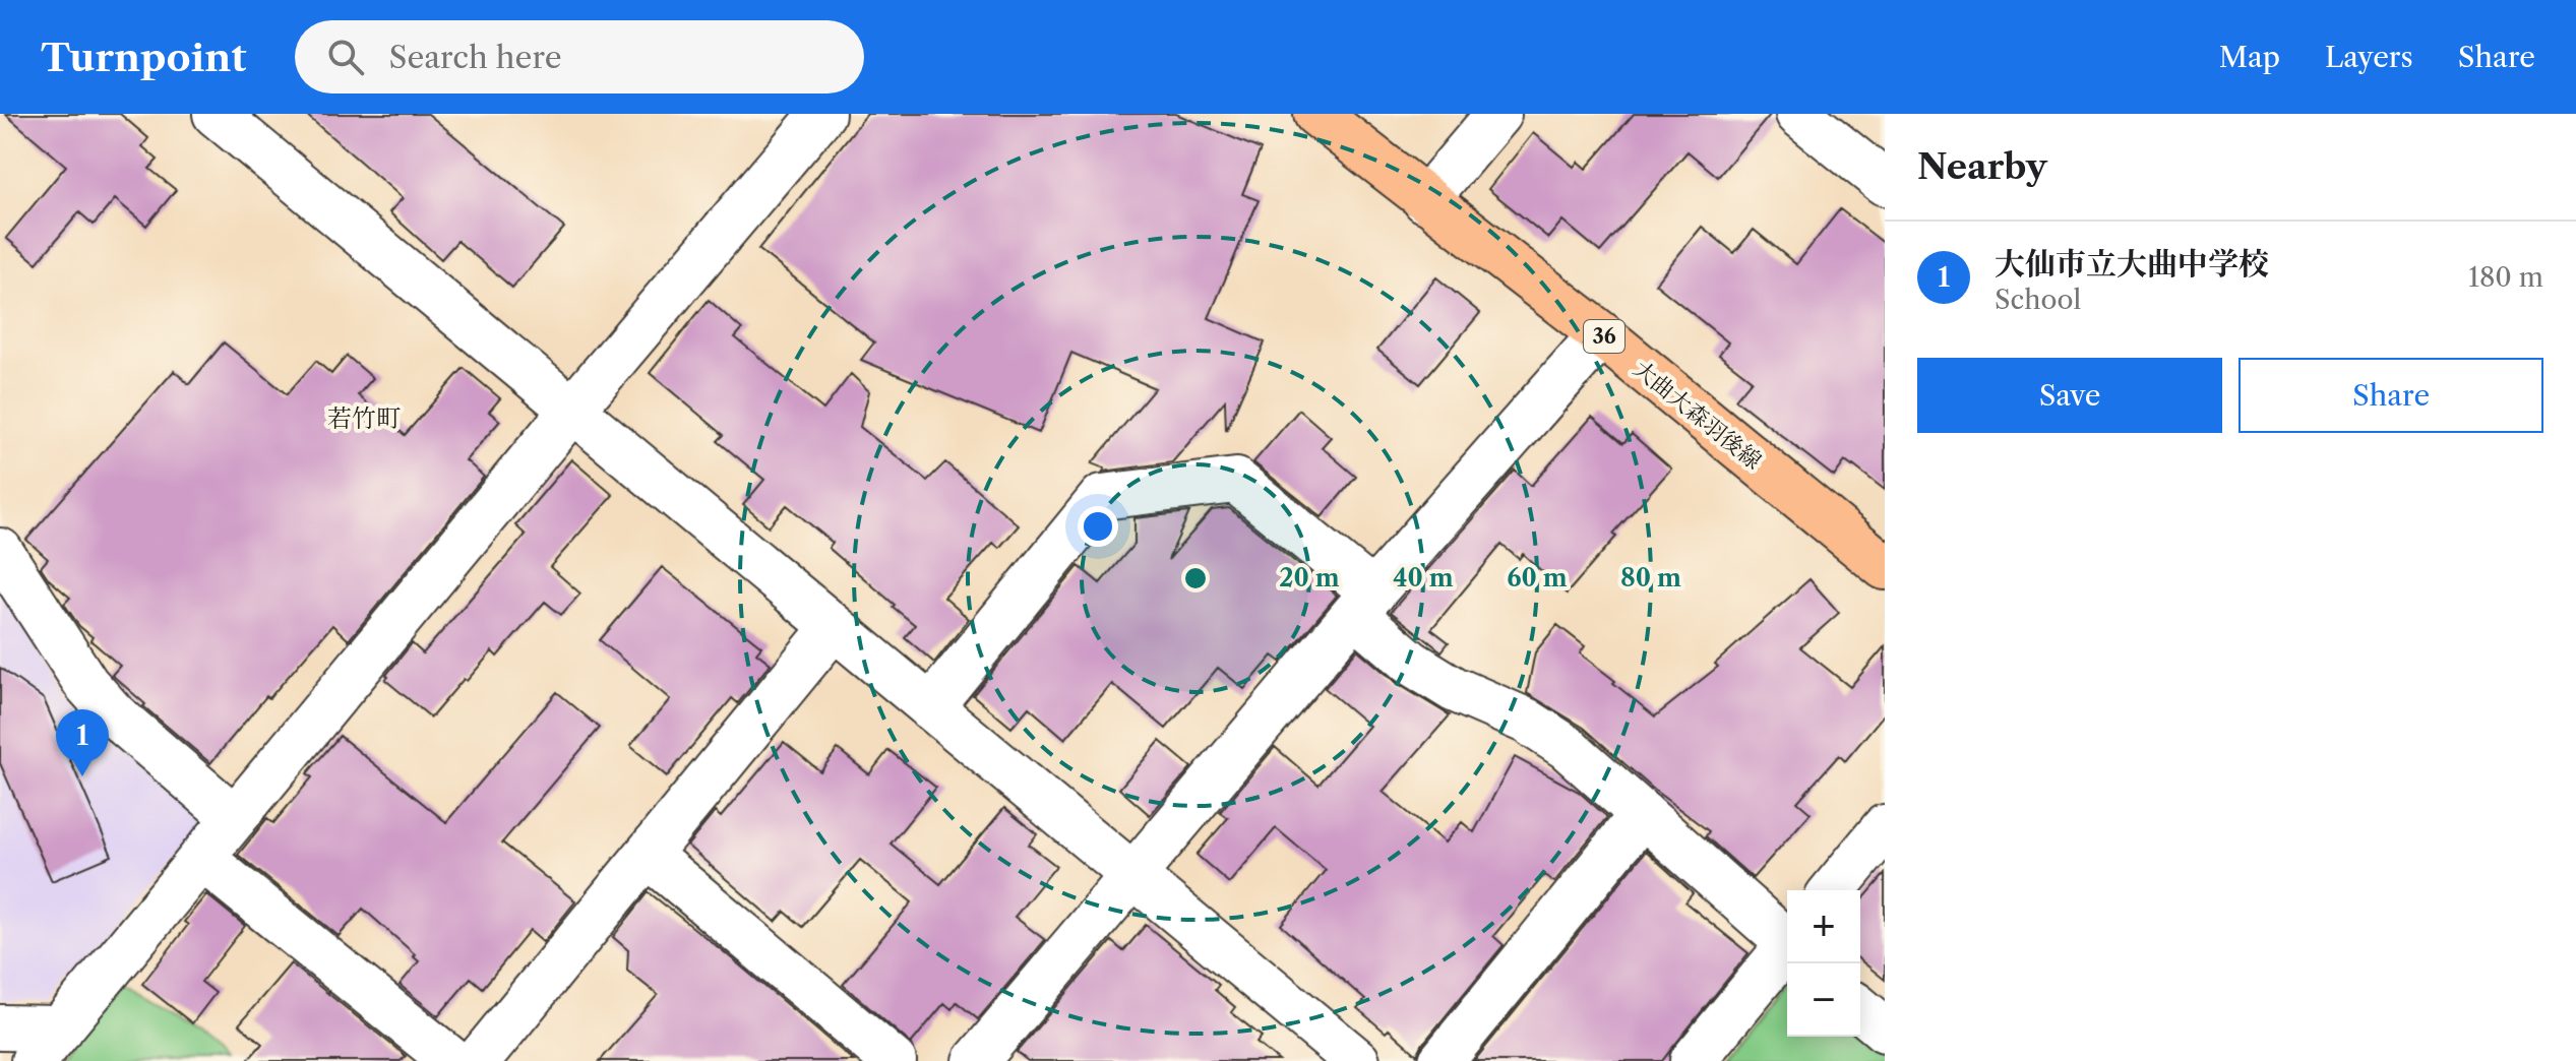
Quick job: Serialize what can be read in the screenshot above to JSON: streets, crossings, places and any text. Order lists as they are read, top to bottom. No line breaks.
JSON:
{"streets":{"main road":["36","大曲大森羽後線"]},"districts":["若竹町"],"page":{"header":"Turnpoint","search":"Search here","nav":["Map","Layers","Share"],"heading":"Nearby","list":[{"mark":"1","name":"大仙市立大曲中学校","note":"School","value":"180 m"}],"buttons":["Save","Share"],"pins":"1","map_buttons":["+","−"]},"rings":["20 m","40 m","60 m","80 m"]}
